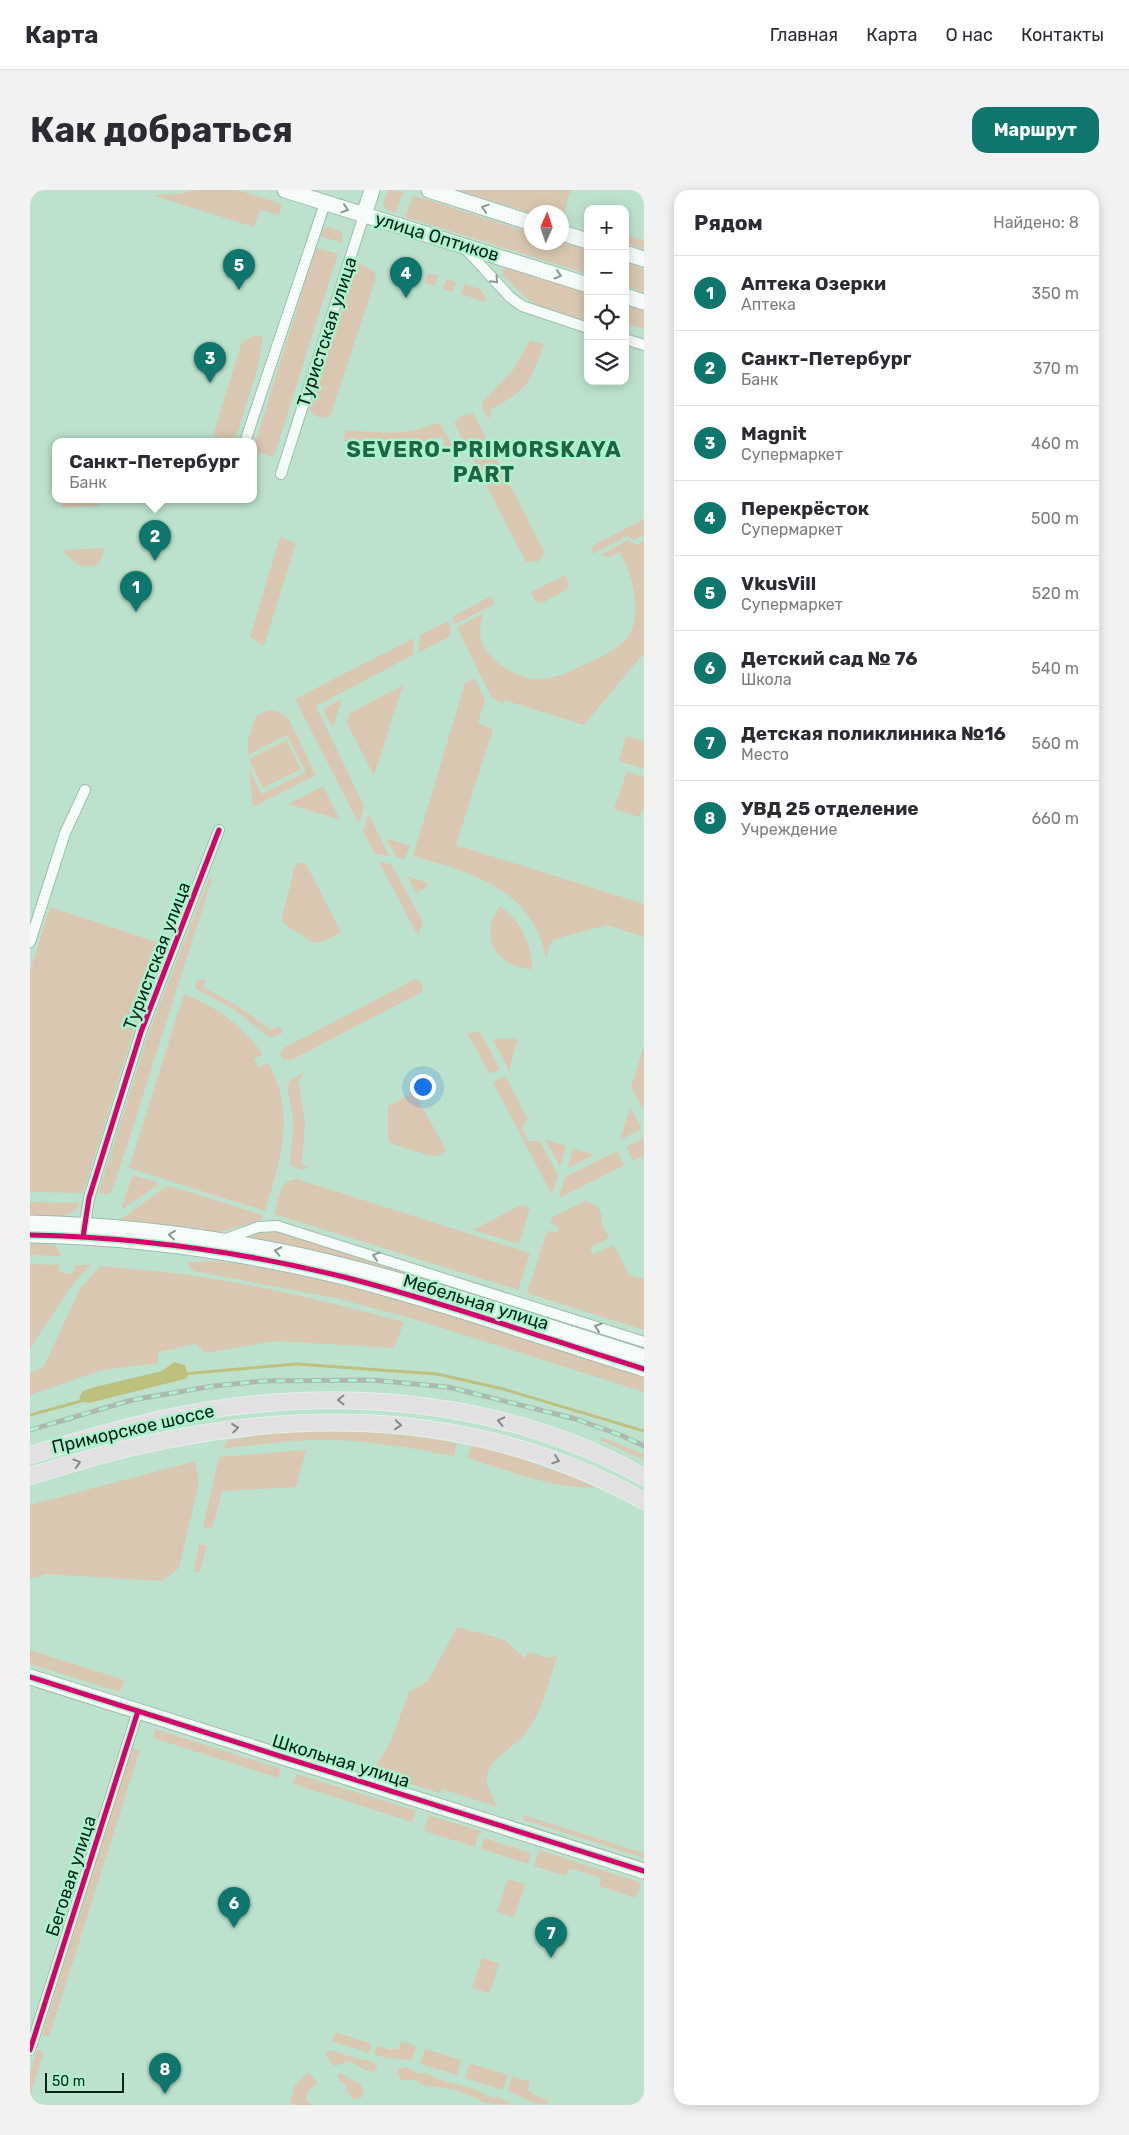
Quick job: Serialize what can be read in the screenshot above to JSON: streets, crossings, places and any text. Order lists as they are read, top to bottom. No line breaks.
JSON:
{"streets":{"main road":["Приморское шоссе"],"street":["улица Оптиков","Туристская улица","Мебельная улица","Школьная улица","Беговая улица"]},"crossings":[["улица Оптиков","Туристская улица"],["Туристская улица","Мебельная улица"],["Школьная улица","Беговая улица"]],"districts":["SEVERO-PRIMORSKAYA PART"],"scale_bar":"50 m","north":"top","page":{"header":"Карта","nav":["Главная","Карта","О нас","Контакты"],"buttons":"Маршрут","title":"Как добраться","heading":["Рядом","Найдено: 8"],"map_buttons":["+","−"],"pins":["5","4","3","2","1","6","7","8"],"list":[{"mark":"1","name":"Аптека Озерки","note":"Аптека","value":"350 m"},{"mark":"2","name":"Санкт-Петербург","note":"Банк","value":"370 m"},{"mark":"3","name":"Magnit","note":"Супермаркет","value":"460 m"},{"mark":"4","name":"Перекрёсток","note":"Супермаркет","value":"500 m"},{"mark":"5","name":"VkusVill","note":"Супермаркет","value":"520 m"},{"mark":"6","name":"Детский сад № 76","note":"Школа","value":"540 m"},{"mark":"7","name":"Детская поликлиника №16","note":"Место","value":"560 m"},{"mark":"8","name":"УВД 25 отделение","note":"Учреждение","value":"660 m"}],"popup":["Санкт-Петербург","Банк"],"scale":"50 m"}}
